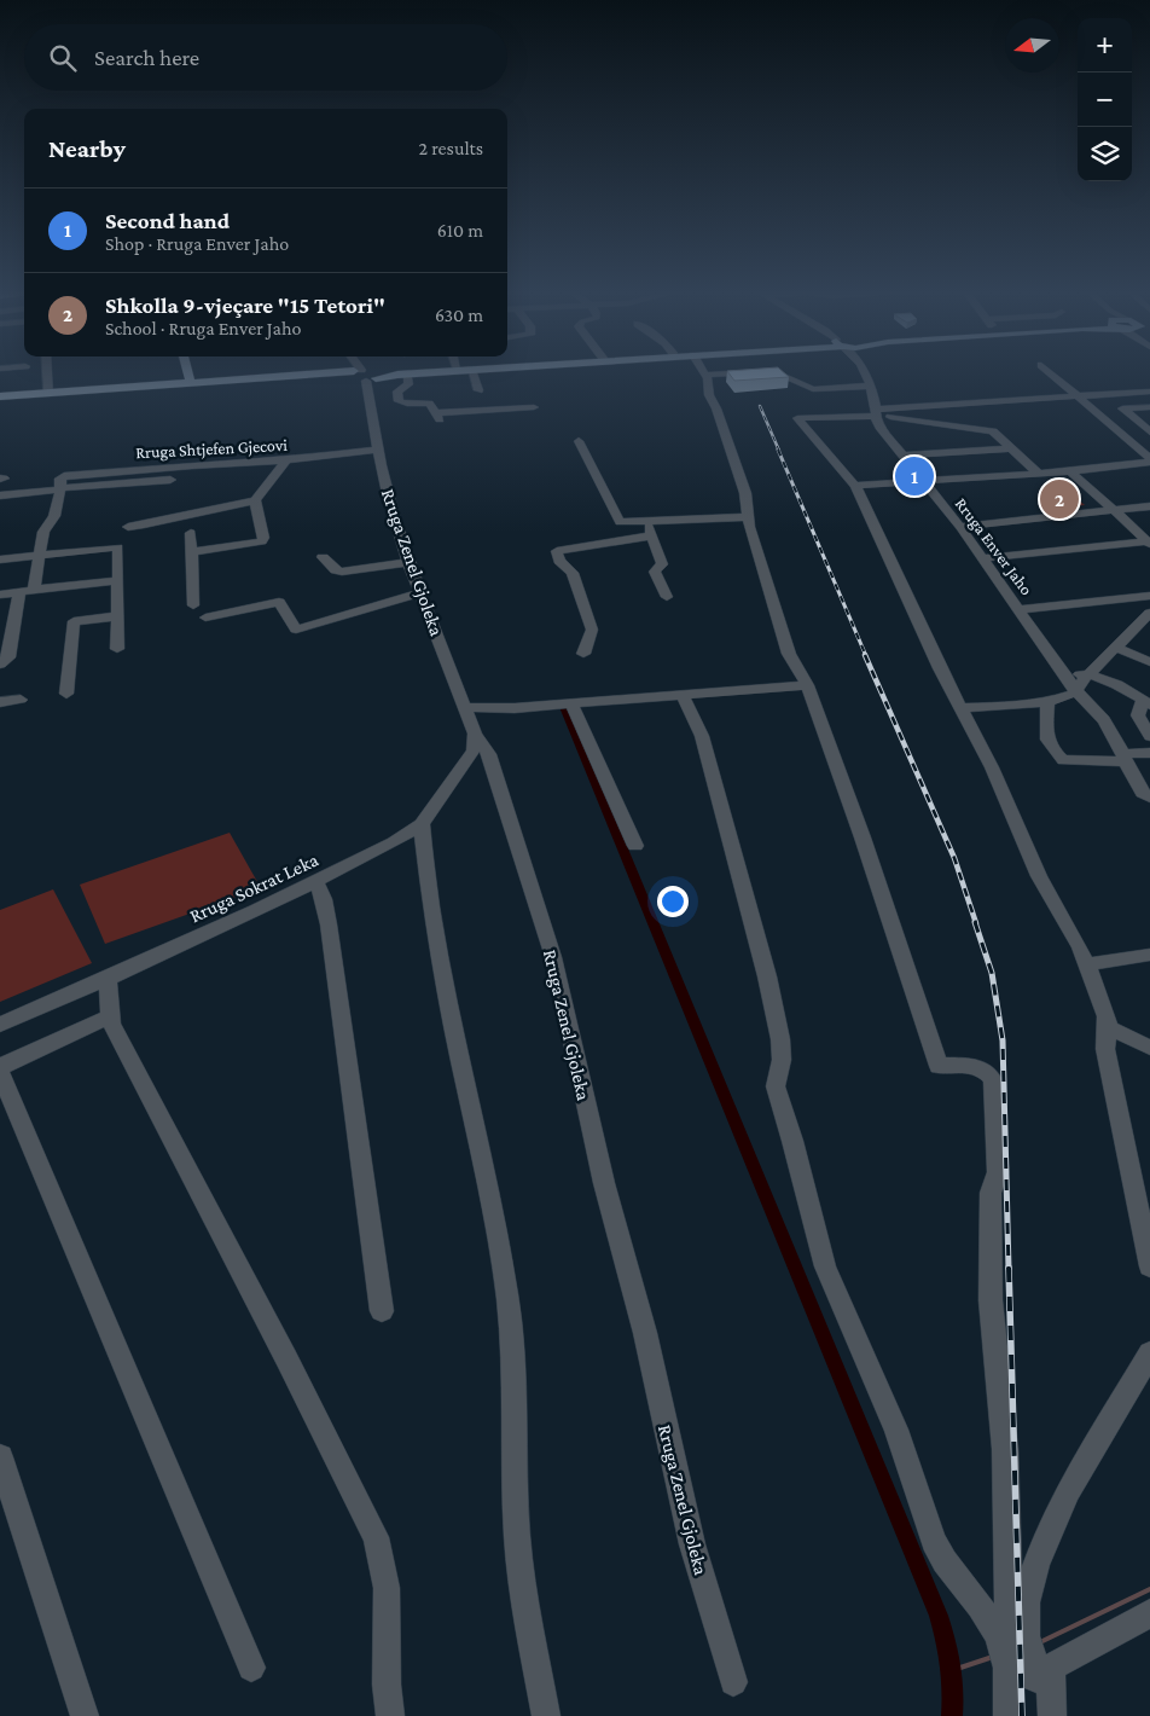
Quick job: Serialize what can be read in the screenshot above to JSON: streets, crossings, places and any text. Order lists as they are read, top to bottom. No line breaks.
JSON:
{"streets":{"street":["Rruga Shtjefen Gjecovi","Rruga Enver Jaho","Rruga Zenel Gjoleka","Rruga Sokrat Leka"]},"crossings":[["Rruga Shtjefen Gjecovi","Rruga Zenel Gjoleka"],["Rruga Zenel Gjoleka","Rruga Sokrat Leka"]],"north":"left","page":{"map_buttons":["+","−"],"search":"Search here","heading":["Nearby","2 results"],"list":[{"mark":"1","name":"Second hand","note":"Shop · Rruga Enver Jaho","value":"610 m"},{"mark":"2","name":"Shkolla 9-vjeçare \"15 Tetori\"","note":"School · Rruga Enver Jaho","value":"630 m"}],"pins":["1","2"]}}
